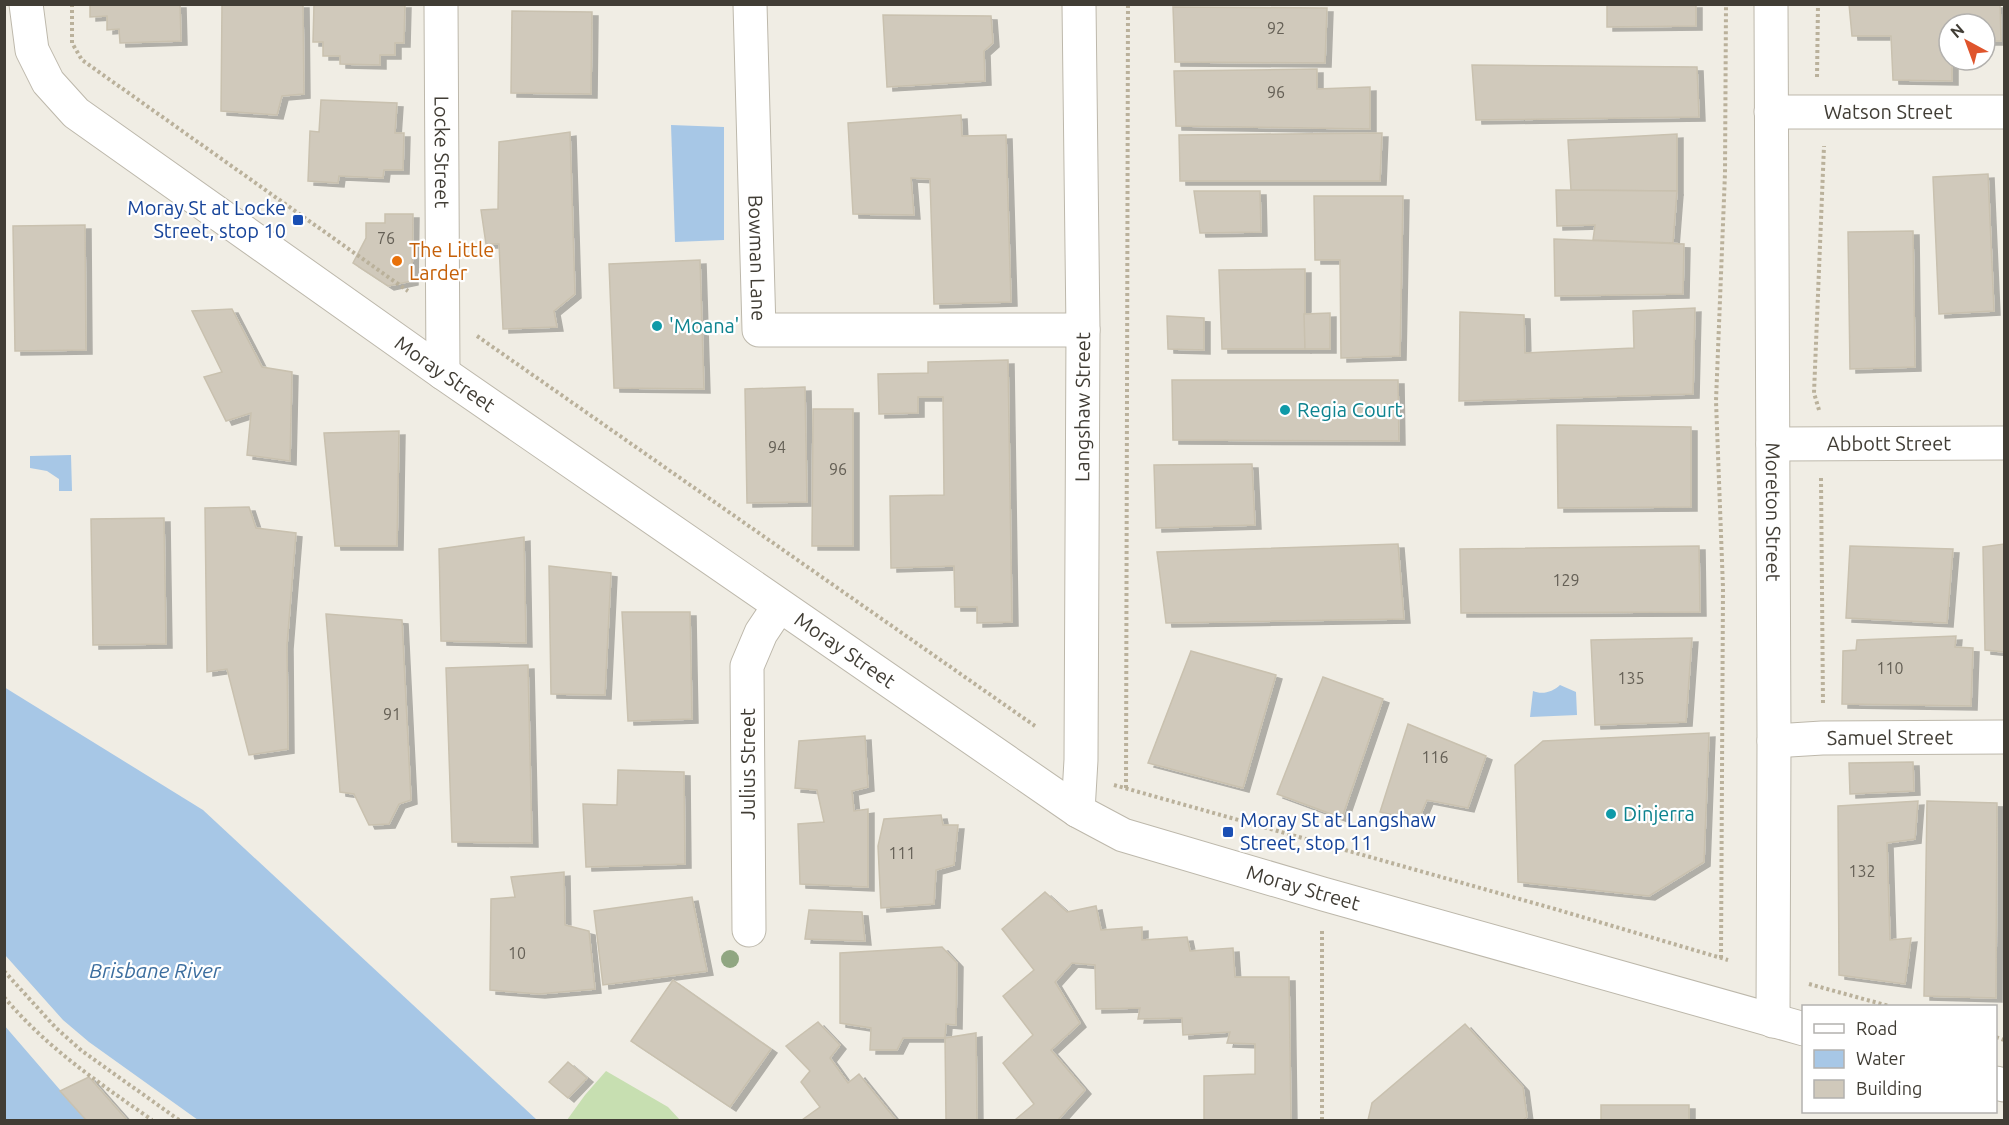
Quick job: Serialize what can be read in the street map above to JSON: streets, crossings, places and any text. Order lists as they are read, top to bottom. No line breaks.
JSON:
{"streets":{"street":["Watson Street","Locke Street","Bowman Lane","Moray Street","Langshaw Street","Abbott Street","Moreton Street","Samuel Street","Julius Street"]},"crossings":[["Watson Street","Moreton Street"],["Locke Street","Moray Street"],["Bowman Lane","Langshaw Street"],["Moray Street","Langshaw Street"],["Moray Street","Moreton Street"],["Moray Street","Julius Street"],["Abbott Street","Moreton Street"],["Moreton Street","Samuel Street"]],"water":["Brisbane River"],"places":{"transit":["Moray St at Locke Street, stop 10","Moray St at Langshaw Street, stop 11"],"other":["The Little Larder","'Moana'","Regia Court","Dinjerra"]},"house_numbers":["92","96","76","94","96","129","110","135","91","116","111","132","10"],"legend":["Road","Water","Building"],"north":"top left"}
